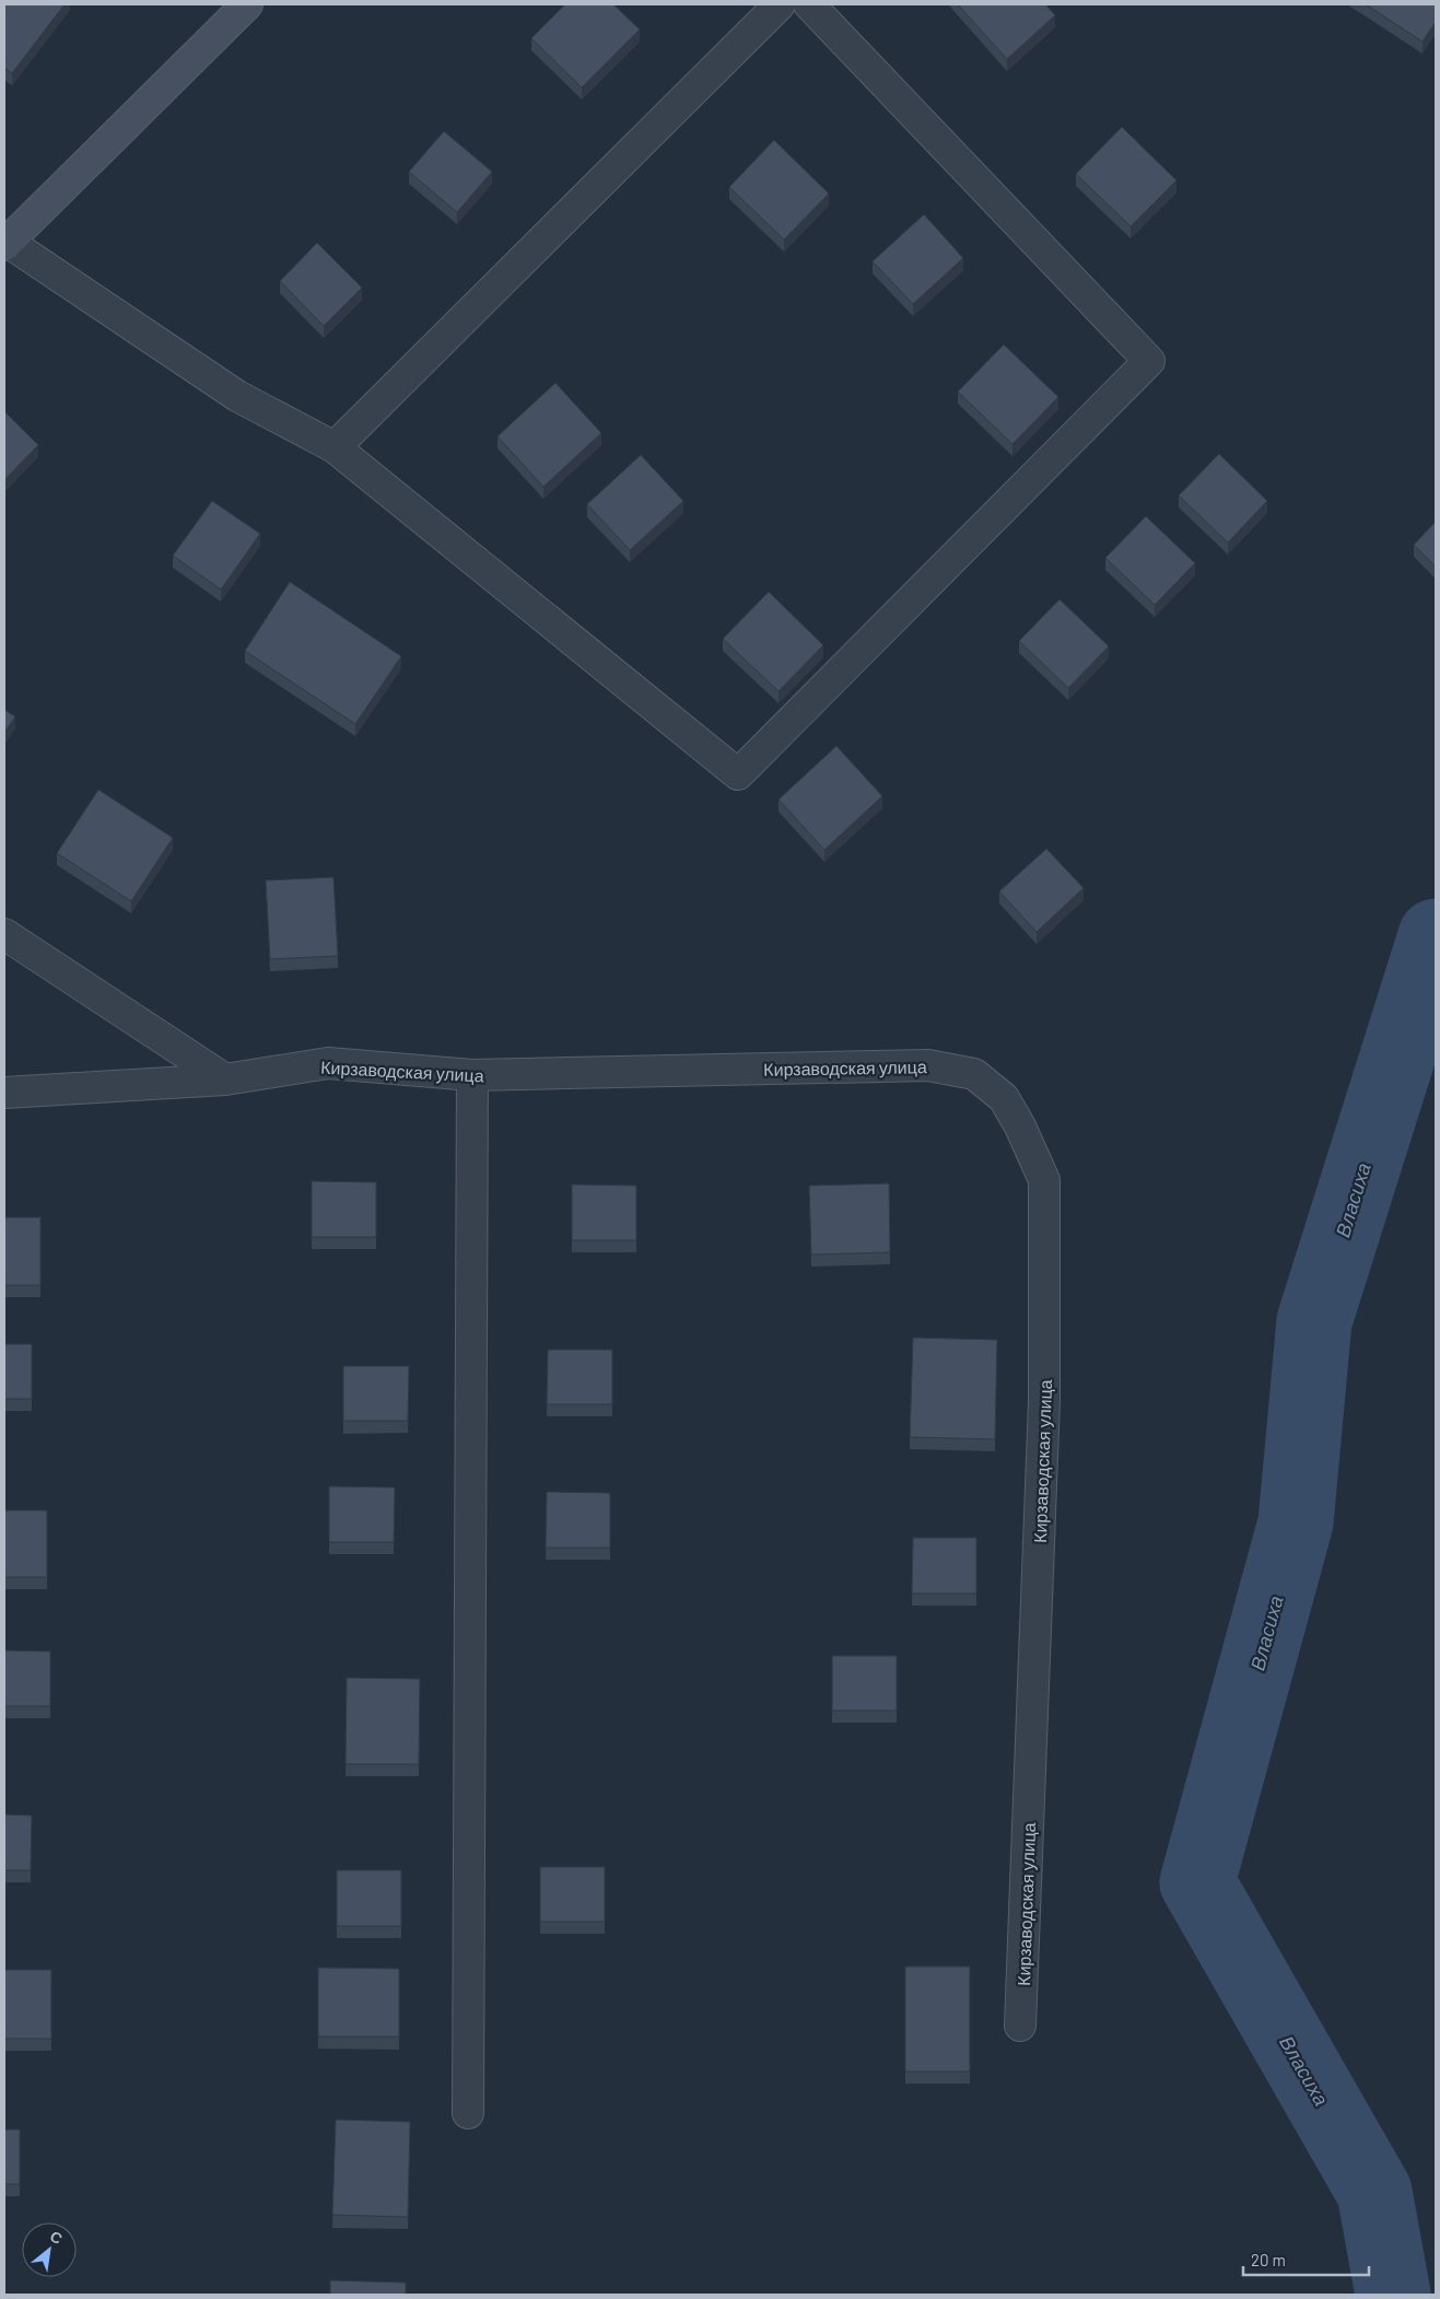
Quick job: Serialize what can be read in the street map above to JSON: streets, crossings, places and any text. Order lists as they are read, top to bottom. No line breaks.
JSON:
{"streets":{"street":["Кирзаводская улица"]},"water":["Власиха"],"scale_bar":"20 m","north":"top right"}
